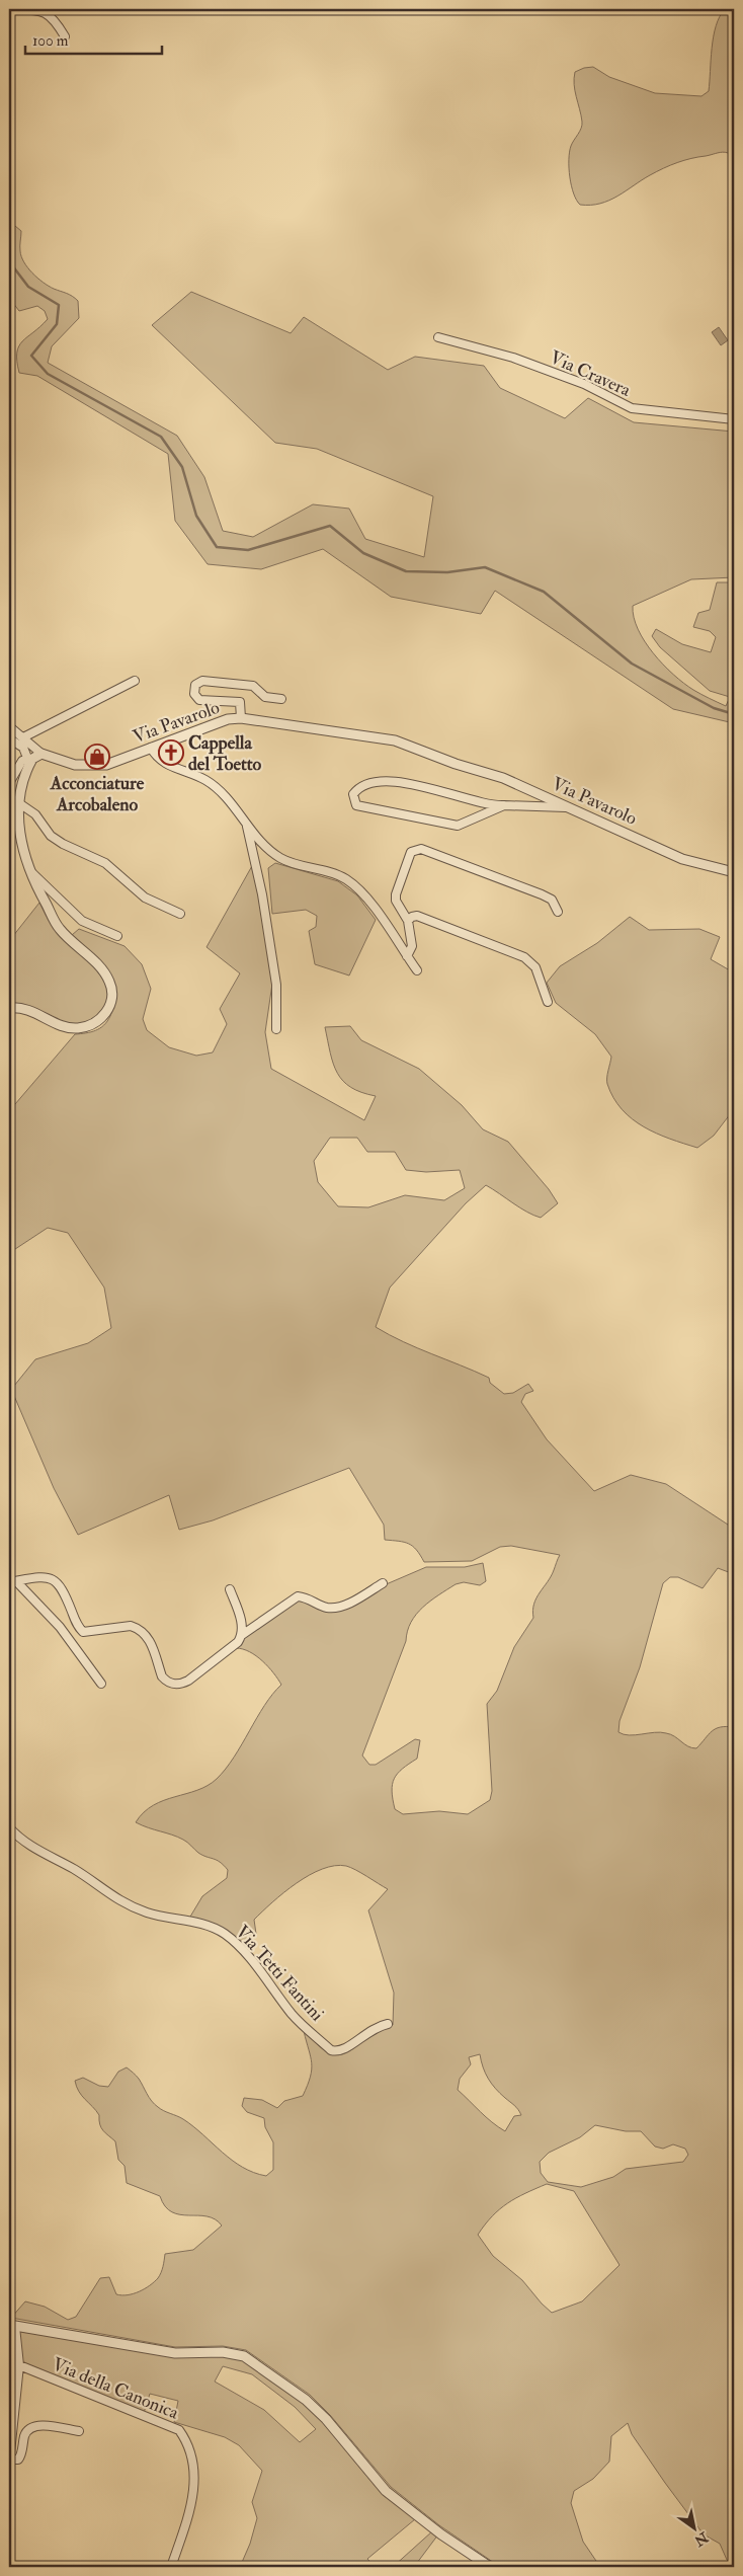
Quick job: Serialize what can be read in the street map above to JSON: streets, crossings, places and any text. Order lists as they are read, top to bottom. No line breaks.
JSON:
{"streets":{"street":["Via Cravera","Via Pavarolo","Via Tetti Fantini","Via della Canonica"]},"places":{"church":["Cappella del Toetto"],"shop":["Acconciature Arcobaleno"]},"scale_bar":"100 m","north":"bottom right"}
